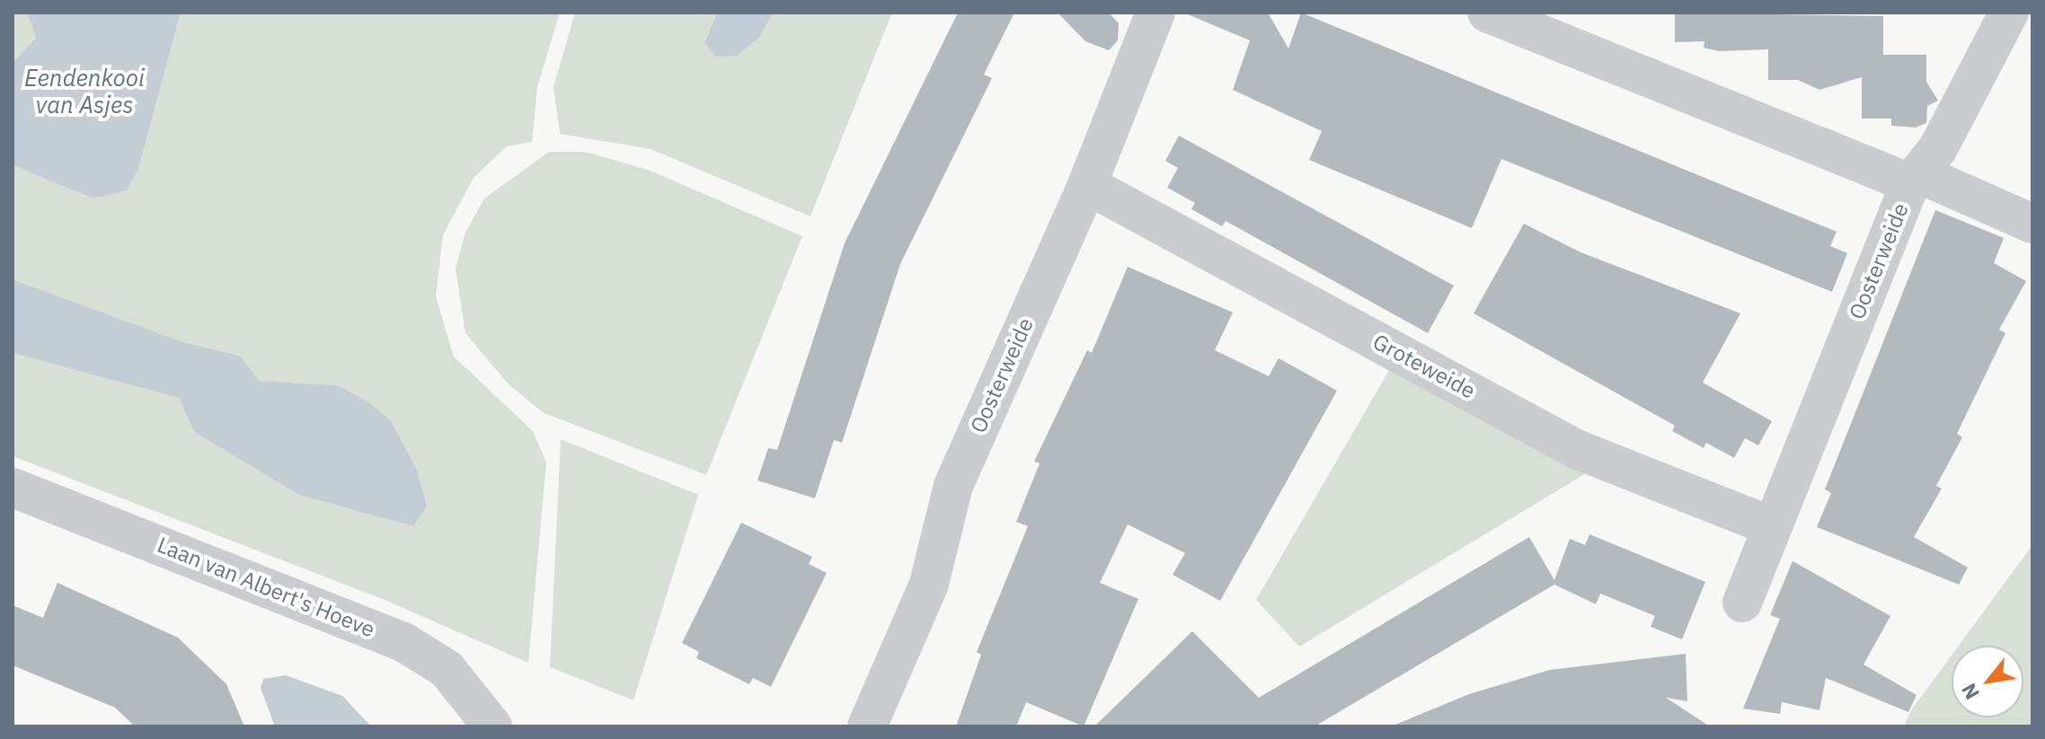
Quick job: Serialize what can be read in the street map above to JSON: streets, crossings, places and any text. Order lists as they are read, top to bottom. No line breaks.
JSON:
{"streets":{"street":["Oosterweide","Groteweide","Laan van Albert's Hoeve"]},"crossings":[["Oosterweide","Groteweide"]],"water":["Eendenkooi van Asjes"],"north":"bottom left"}
